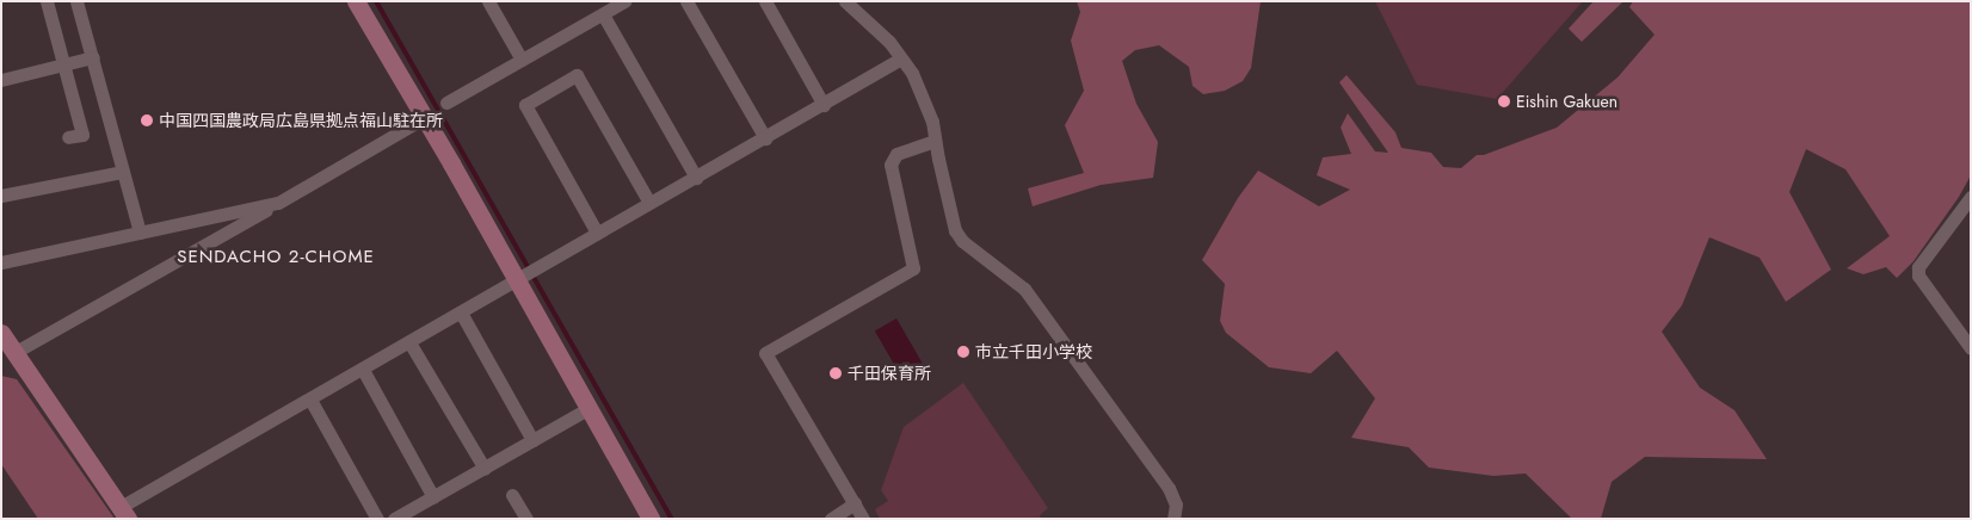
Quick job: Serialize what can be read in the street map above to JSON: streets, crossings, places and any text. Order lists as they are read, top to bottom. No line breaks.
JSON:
{"districts":["SENDACHO 2-CHOME"],"places":["Eishin Gakuen","中国四国農政局広島県拠点福山駐在所","市立千田小学校","千田保育所"]}
